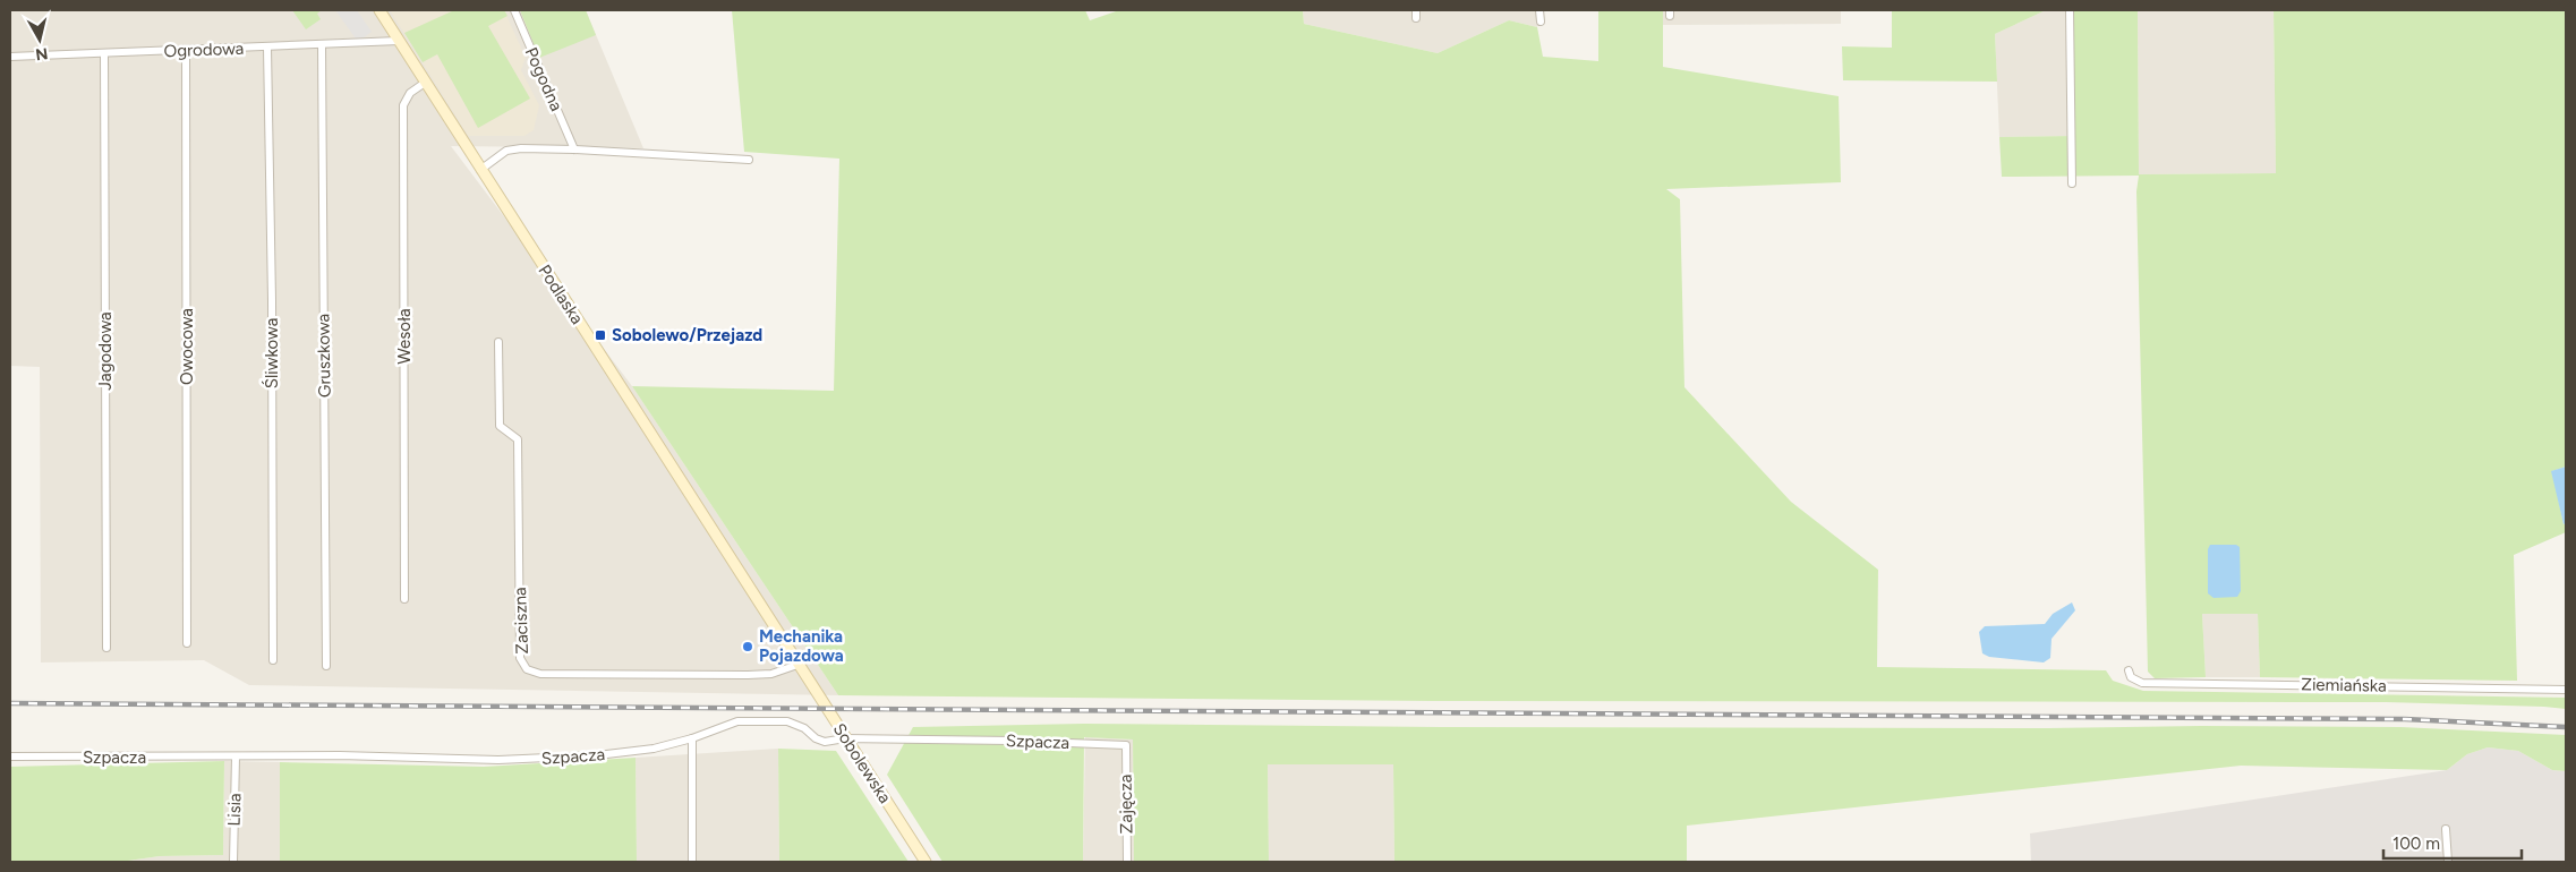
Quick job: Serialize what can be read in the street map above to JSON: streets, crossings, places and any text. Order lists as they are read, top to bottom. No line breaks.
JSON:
{"streets":{"street":["Ogrodowa","Pogodna","Podlaska","Wesoła","Owocowa","Jagodowa","Śliwkowa","Gruszkowa","Zaciszna","Ziemiańska","Szpacza","Sobolewska","Zajęcza","Lisia"]},"crossings":[["Ogrodowa","Podlaska"],["Ogrodowa","Owocowa"],["Ogrodowa","Jagodowa"],["Ogrodowa","Śliwkowa"],["Ogrodowa","Gruszkowa"],["Podlaska","Wesoła"],["Podlaska","Zaciszna"],["Podlaska","Sobolewska"],["Zaciszna","Sobolewska"],["Szpacza","Sobolewska"],["Szpacza","Zajęcza"],["Szpacza","Lisia"]],"places":{"transit":["Sobolewo/Przejazd"],"other":["Mechanika Pojazdowa"]},"scale_bar":"100 m","north":"bottom"}
